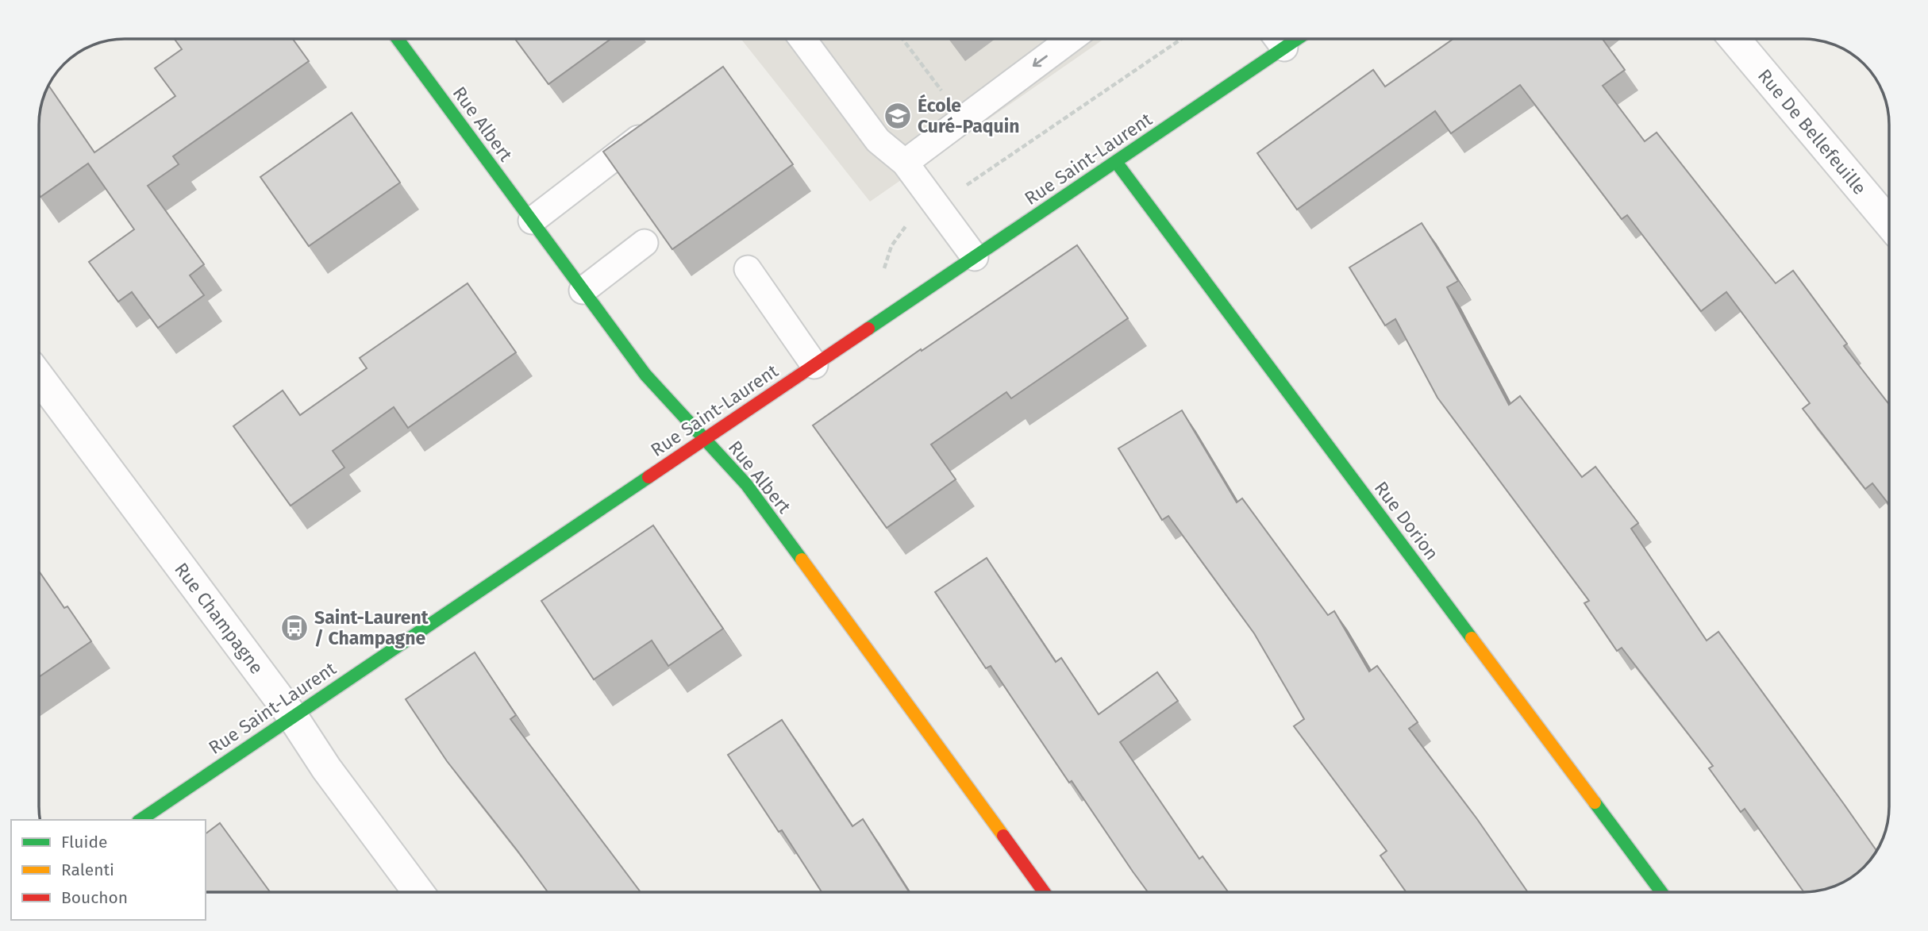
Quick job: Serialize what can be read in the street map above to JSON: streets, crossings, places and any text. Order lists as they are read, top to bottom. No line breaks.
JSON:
{"streets":{"street":["Rue Albert","Rue De Bellefeuille","Rue Saint-Laurent","Rue Dorion","Rue Champagne"]},"crossings":[["Rue Albert","Rue Saint-Laurent"],["Rue Saint-Laurent","Rue Dorion"],["Rue Saint-Laurent","Rue Champagne"]],"places":{"school or university":["École Curé-Paquin"],"bus stop":["Saint-Laurent / Champagne"]},"legend":["Fluide","Ralenti","Bouchon"]}
